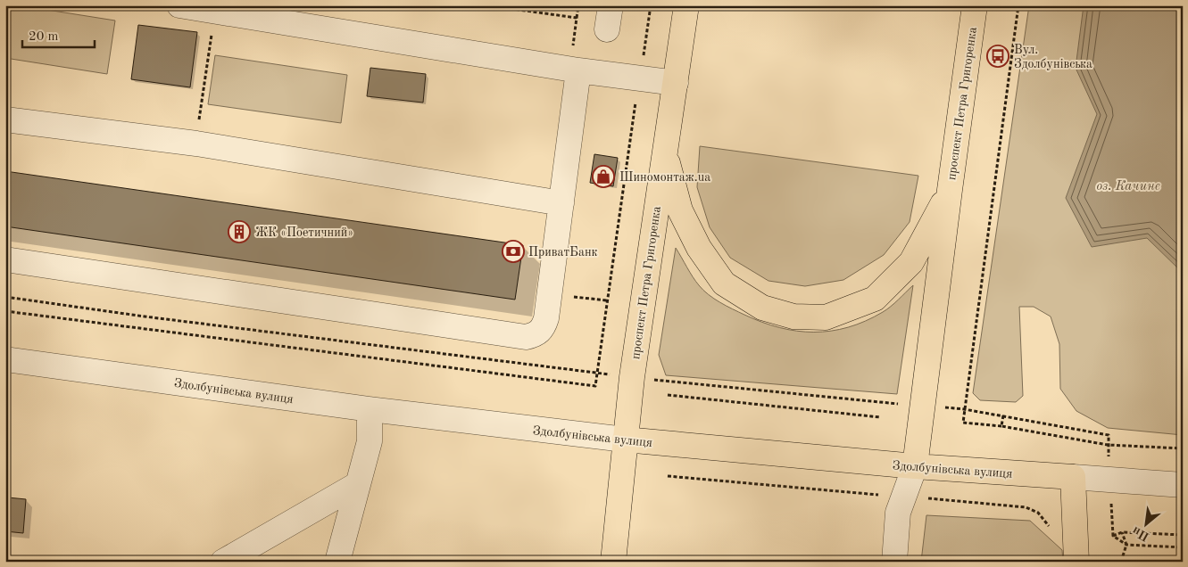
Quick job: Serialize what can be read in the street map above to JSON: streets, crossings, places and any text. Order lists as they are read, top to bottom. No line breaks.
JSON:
{"streets":{"main road":["проспект Петра Григоренка","Здолбунівська вулиця"]},"crossings":[["проспект Петра Григоренка","Здолбунівська вулиця"]],"water":["оз. Качине"],"places":{"bus stop":["Вул. Здолбунівська"],"shop":["Шиномонтаж.ua"],"building":["ЖК «Поетичний»"],"bank":["ПриватБанк"]},"scale_bar":"20 m","north":"bottom left"}
